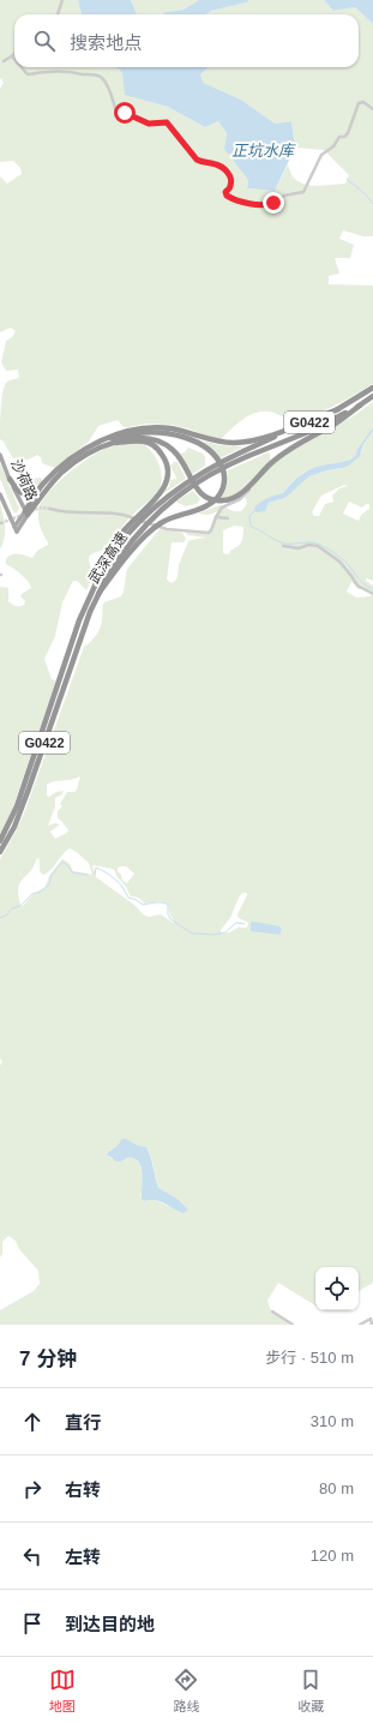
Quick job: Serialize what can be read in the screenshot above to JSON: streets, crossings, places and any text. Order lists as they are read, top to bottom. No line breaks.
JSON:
{"streets":{"highway":["G0422","武深高速"],"main road":["沙荷路"]},"water":["正坑水库"],"page":{"search":"搜索地点","heading":["7 分钟","步行 · 510 m"],"list":[["直行","310 m"],["右转","80 m"],["左转","120 m"],"到达目的地"],"nav":["地图","路线","收藏"]}}
